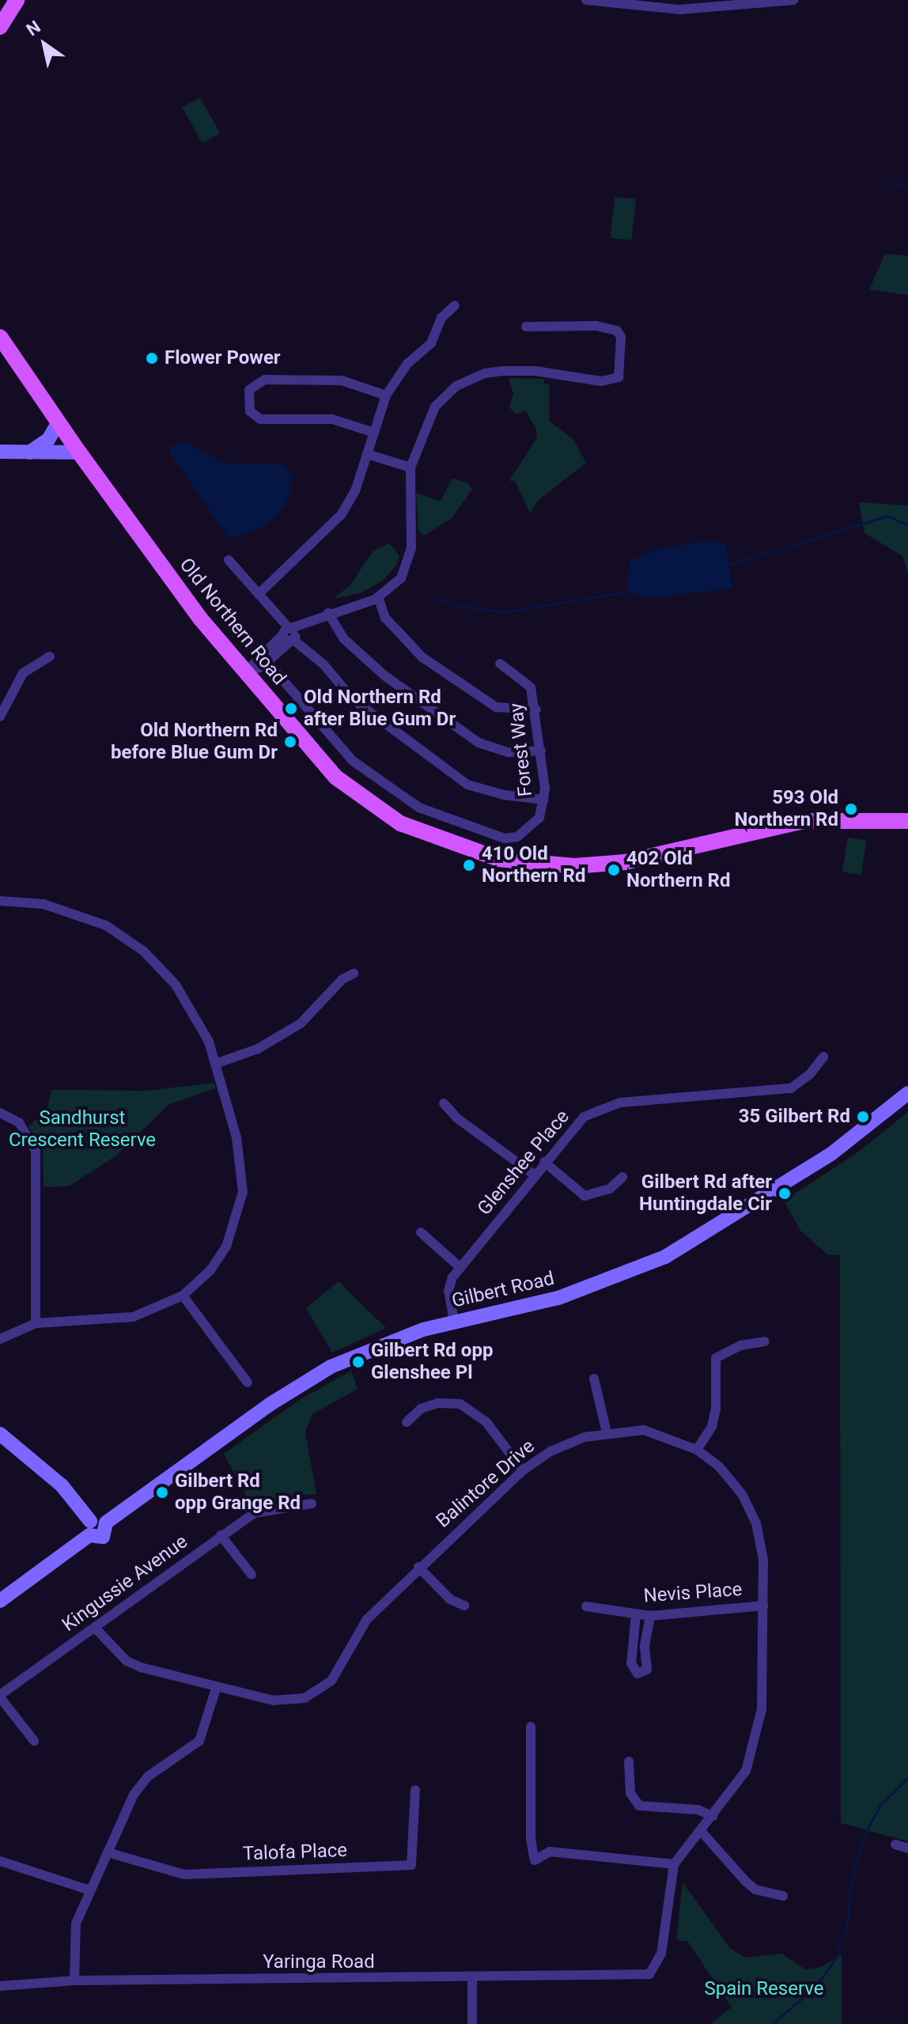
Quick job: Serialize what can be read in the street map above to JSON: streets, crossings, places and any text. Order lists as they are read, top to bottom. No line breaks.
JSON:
{"streets":{"main road":["Old Northern Road","Gilbert Road"],"street":["Forest Way","Glenshee Place","Balintore Drive","Kingussie Avenue","Nevis Place","Talofa Place","Yaringa Road"]},"crossings":[["Glenshee Place","Gilbert Road"],["Balintore Drive","Kingussie Avenue"],["Balintore Drive","Nevis Place"],["Balintore Drive","Yaringa Road"]],"parks":["Sandhurst Crescent Reserve","Spain Reserve"],"places":["Flower Power","Old Northern Rd after Blue Gum Dr","Old Northern Rd before Blue Gum Dr","593 Old Northern Rd","410 Old Northern Rd","402 Old Northern Rd","35 Gilbert Rd","Gilbert Rd after Huntingdale Cir","Gilbert Rd opp Glenshee Pl","Gilbert Rd opp Grange Rd"],"north":"top left"}
